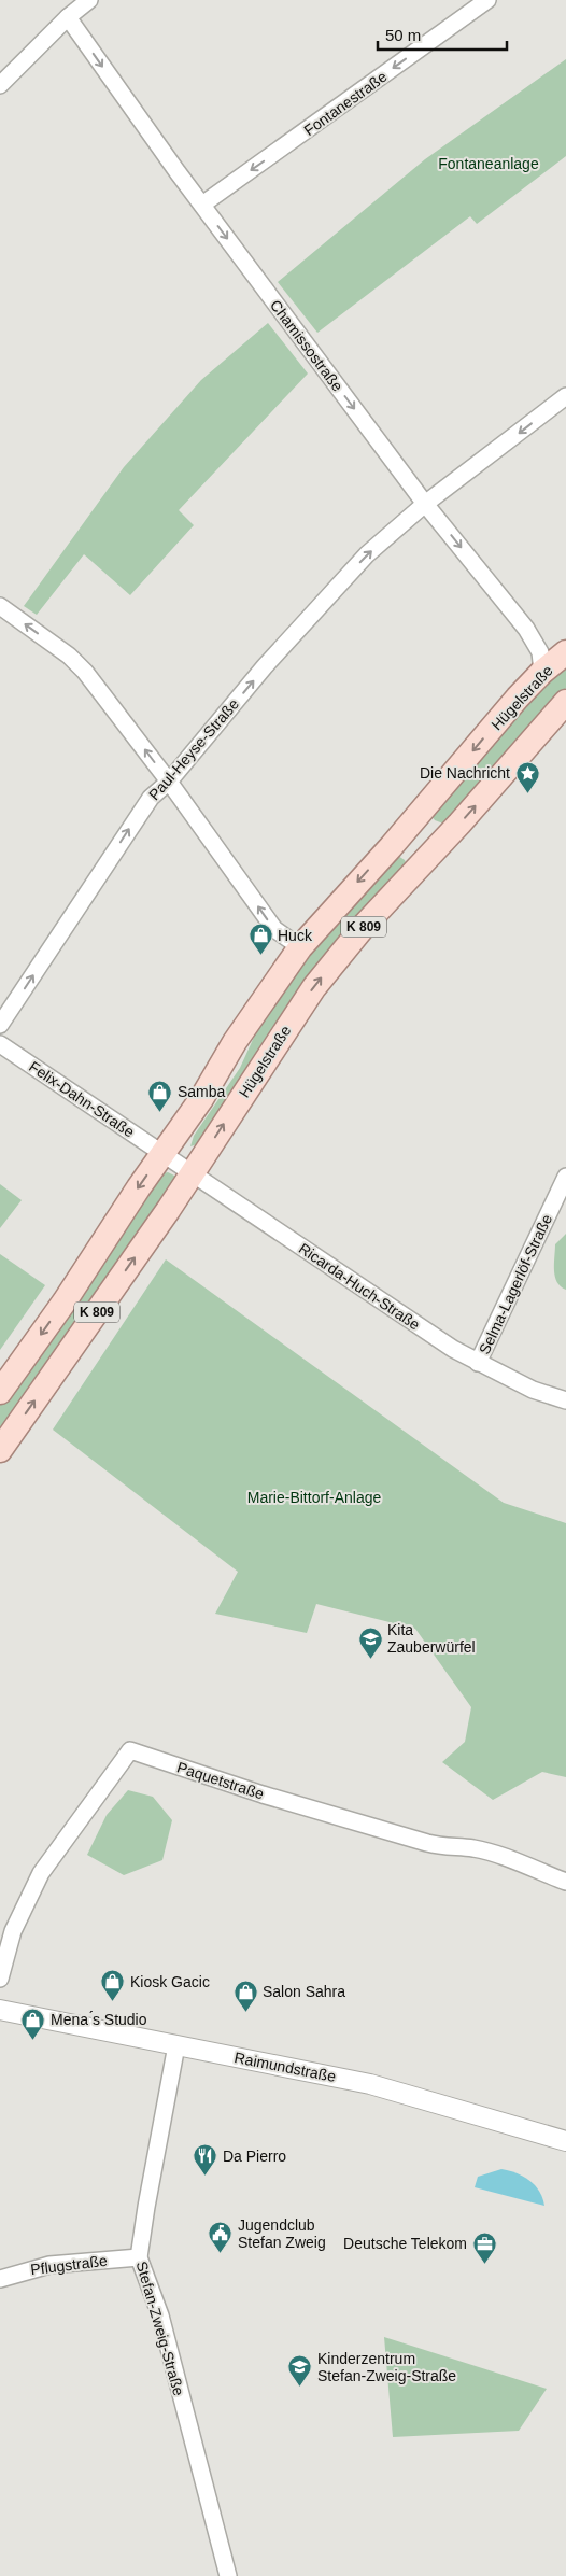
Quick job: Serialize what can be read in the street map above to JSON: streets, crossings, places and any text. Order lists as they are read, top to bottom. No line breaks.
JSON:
{"streets":{"main road":["Hügelstraße","K 809"],"street":["Fontanestraße","Chamissostraße","Paul-Heyse-Straße","Felix-Dahn-Straße","Selma-Lagerlöf-Straße","Ricarda-Huch-Straße","Paquetstraße","Raimundstraße","Pflugstraße","Stefan-Zweig-Straße"]},"crossings":[["Fontanestraße","Chamissostraße"],["Chamissostraße","Hügelstraße"],["Chamissostraße","Paul-Heyse-Straße"],["Hügelstraße","Felix-Dahn-Straße"],["Hügelstraße","Ricarda-Huch-Straße"],["Felix-Dahn-Straße","Ricarda-Huch-Straße"],["Selma-Lagerlöf-Straße","Ricarda-Huch-Straße"],["Raimundstraße","Stefan-Zweig-Straße"],["Pflugstraße","Stefan-Zweig-Straße"]],"one_way":["Fontanestraße","Chamissostraße"],"parks":["Fontaneanlage","Marie-Bittorf-Anlage"],"places":{"place":["Die Nachricht"],"shop":["Huck","Samba","Kiosk Gacic","Salon Sahra","Mena ́s Studio"],"school or university":["Kita Zauberwürfel","Kinderzentrum Stefan-Zweig-Straße"],"restaurant":["Da Pierro"],"public building":["Jugendclub Stefan Zweig"],"office":["Deutsche Telekom"]},"scale_bar":"50 m"}
